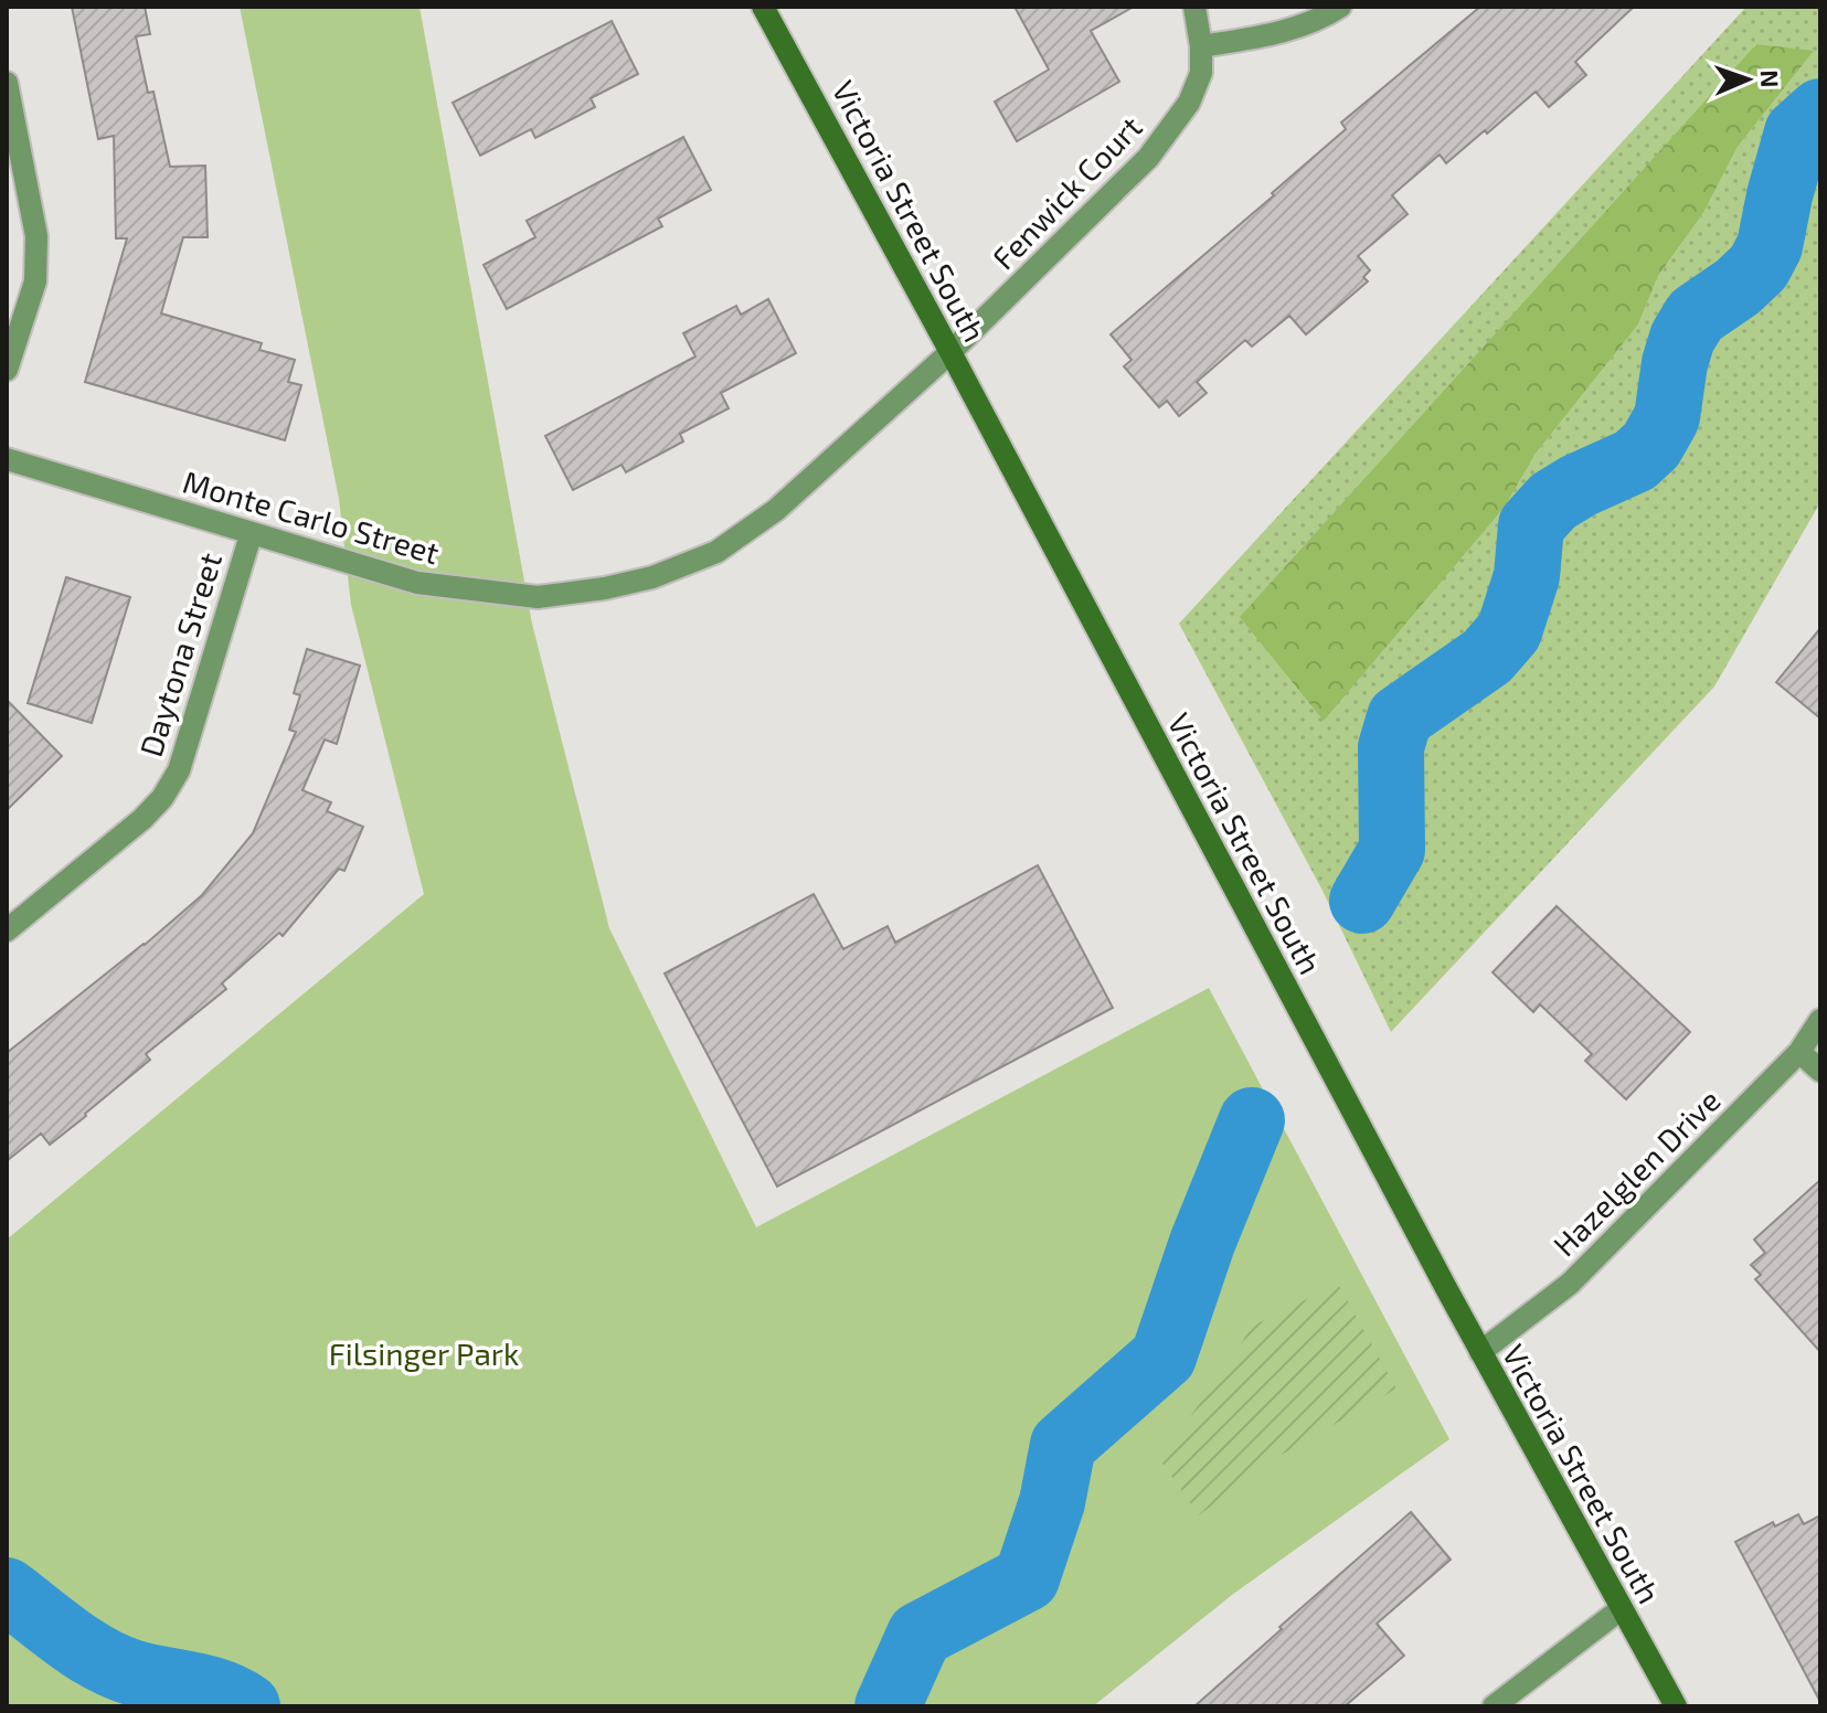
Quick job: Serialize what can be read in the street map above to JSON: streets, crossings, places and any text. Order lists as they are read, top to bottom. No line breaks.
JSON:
{"streets":{"main road":["Victoria Street South"],"street":["Fenwick Court","Monte Carlo Street","Daytona Street","Hazelglen Drive"]},"crossings":[["Fenwick Court","Victoria Street South"],["Fenwick Court","Monte Carlo Street"],["Victoria Street South","Monte Carlo Street"],["Victoria Street South","Hazelglen Drive"],["Monte Carlo Street","Daytona Street"]],"parks":["Filsinger Park"],"north":"right"}
